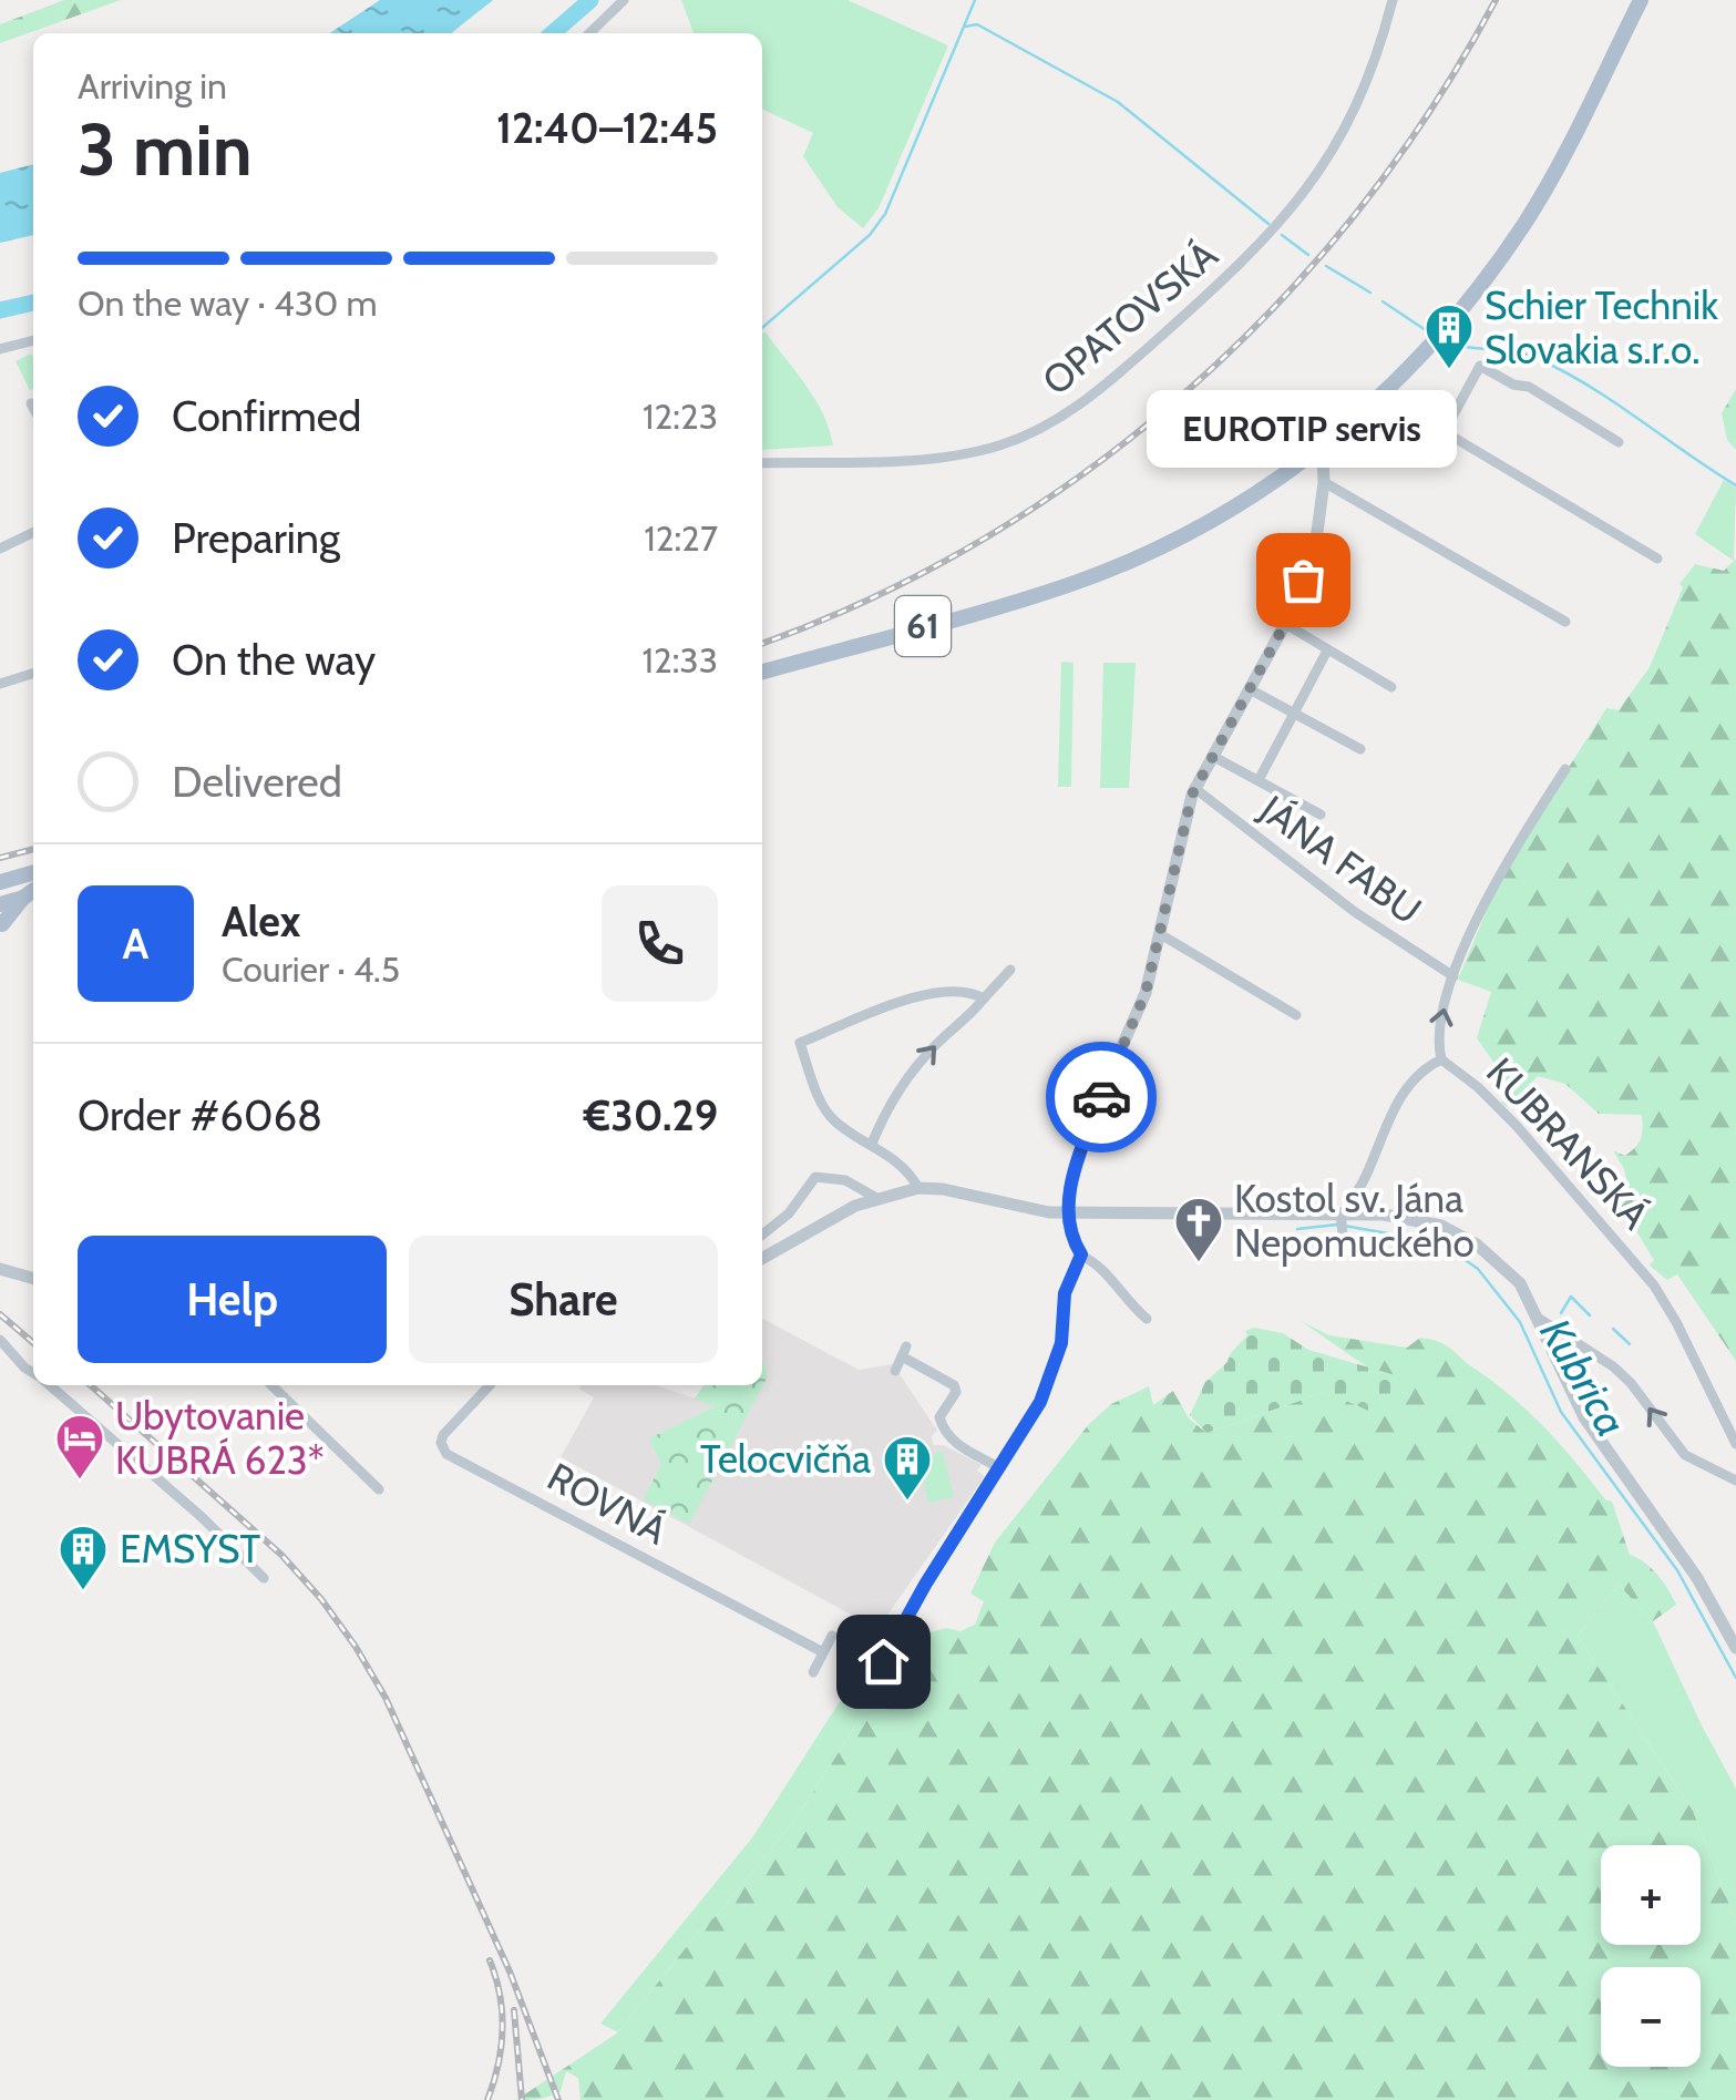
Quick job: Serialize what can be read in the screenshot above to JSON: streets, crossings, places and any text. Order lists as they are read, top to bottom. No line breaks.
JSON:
{"streets":{"main road":["61"],"street":["OPATOVSKÁ","JÁNA FABU","KUBRANSKÁ","ROVNÁ"]},"water":["Kubrica"],"places":{"building":["Schier Technik Slovakia s.r.o.","Telocvičňa","EMSYST"],"other":["EUROTIP servis"],"church":["Kostol sv. Jána Nepomuckého"],"hotel":["Ubytovanie KUBRÁ 623*"]},"page":{"heading":["3 min","Arriving in","12:40–12:45"],"panel":["Alex","Courier · 4.5","Order #6068","€30.29"],"bar":"On the way · 430 m","list":[["Confirmed","12:23"],["Preparing","12:27"],["On the way","12:33"],"Delivered"],"bubble":"EUROTIP servis","round":"A","buttons":["Help","Share"],"map_buttons":["+","−"]}}
